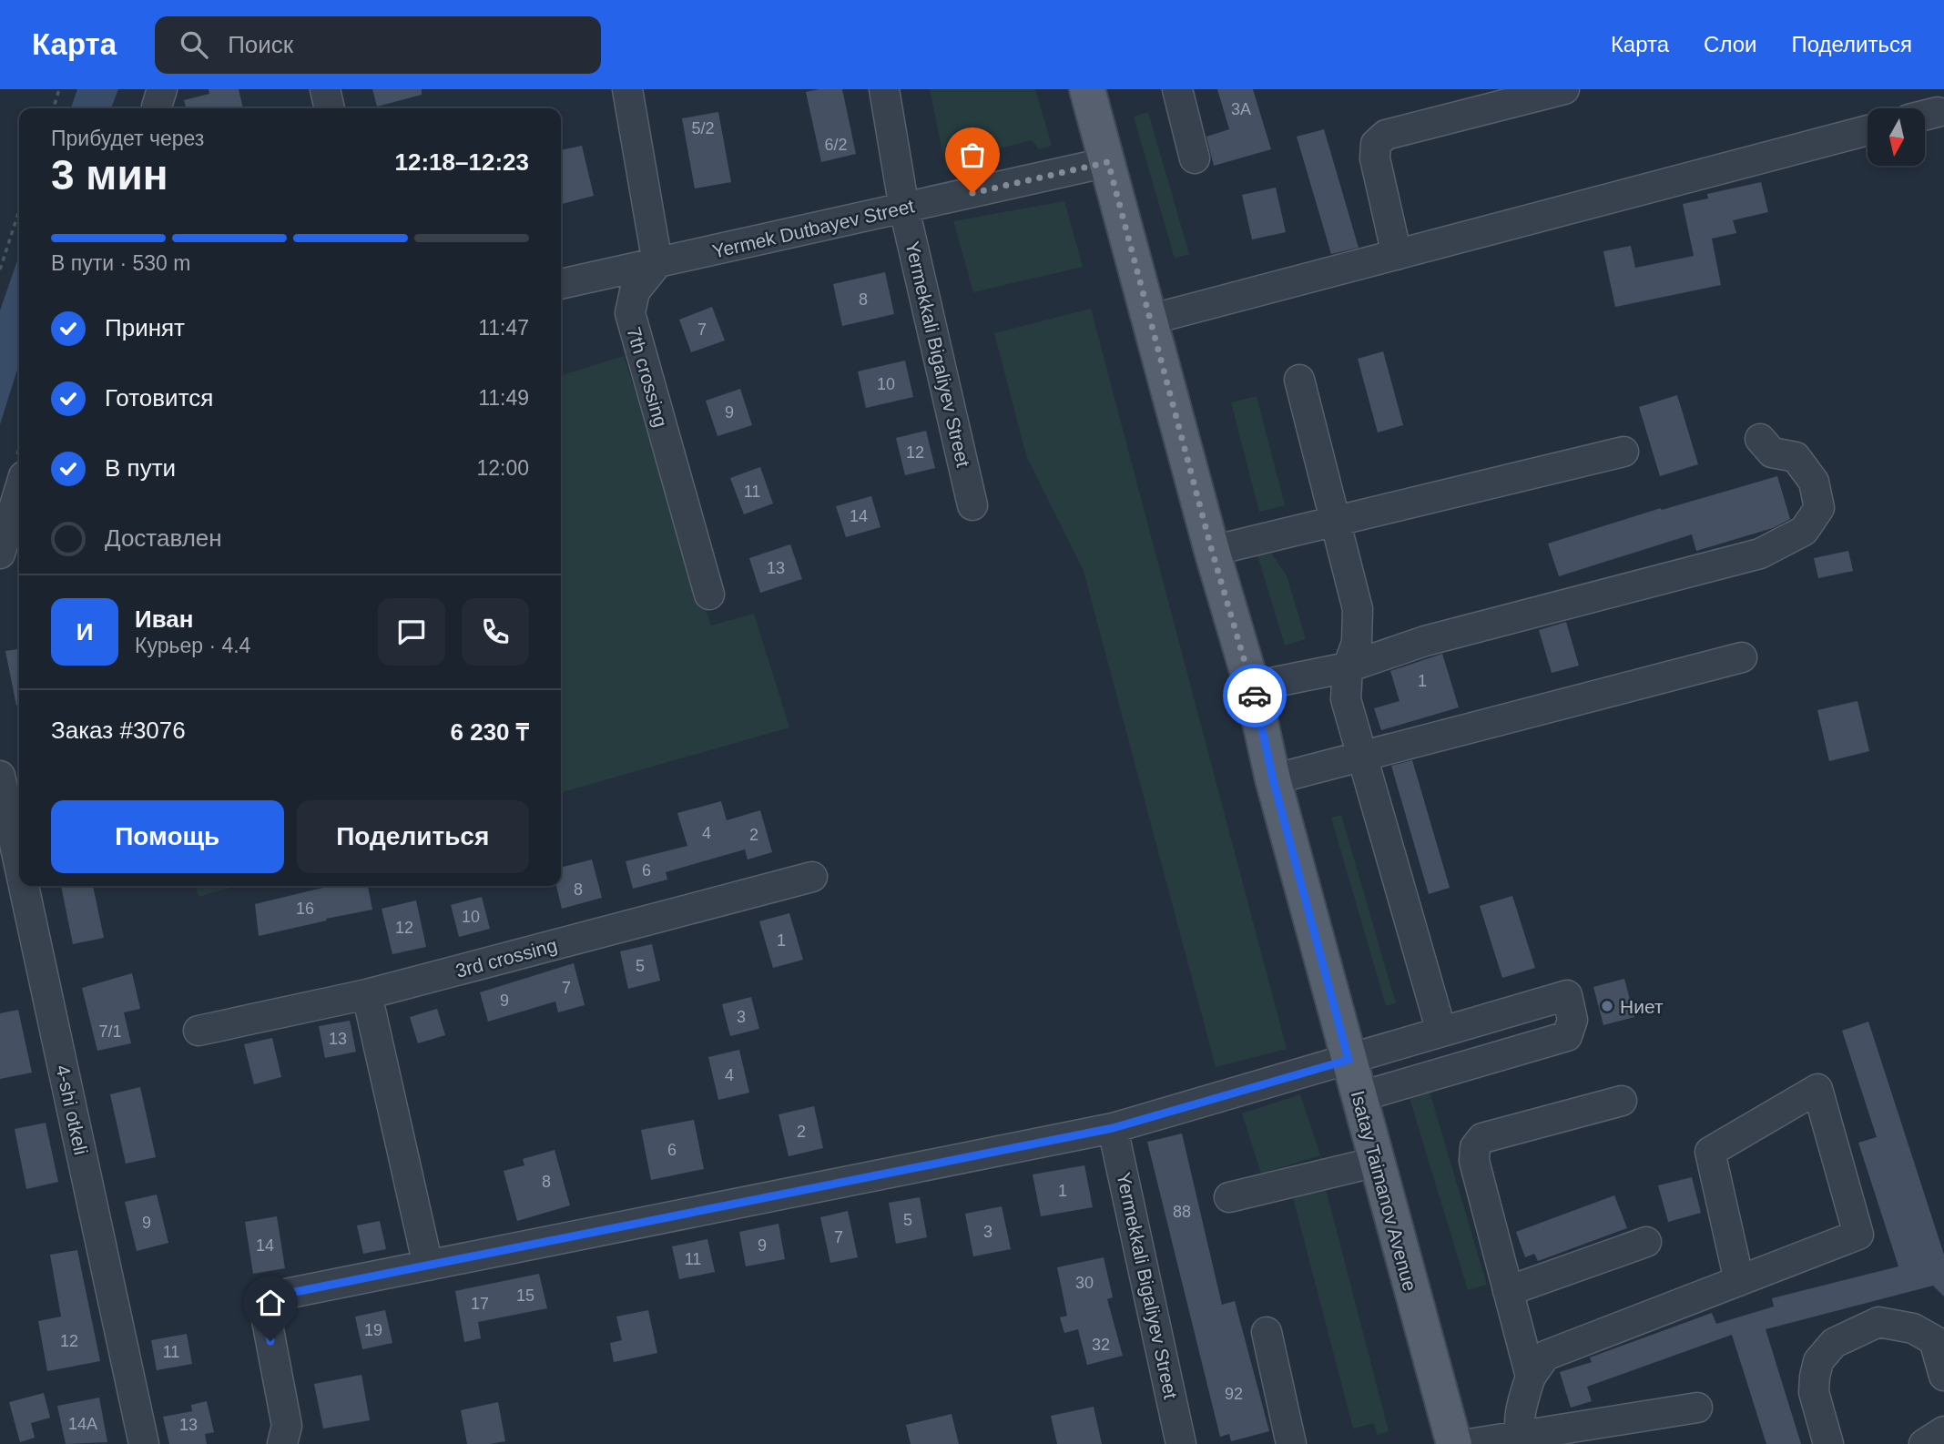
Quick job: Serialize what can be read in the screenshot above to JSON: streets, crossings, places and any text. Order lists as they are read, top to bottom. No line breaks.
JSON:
{"streets":{"main road":["Isatay Taimanov Avenue"],"street":["Yermek Dutbayev Street","Yermekkali Bigaliyev Street","7th crossing","3rd crossing","4-shi otkeli"]},"crossings":[["Yermek Dutbayev Street","Yermekkali Bigaliyev Street"],["Yermek Dutbayev Street","7th crossing"],["Yermek Dutbayev Street","Isatay Taimanov Avenue"]],"places":["Ниет"],"house_numbers":["3А","5/2","6/2","8","7","10","9","12","11","14","13","1","4","2","6","8","16","10","12","1","5","7","9","3","7/1","13","4","2","6","8","1","88","5","9","3","7","14","9","11","30","15","17","19","12","32","11","92","14А","13"],"north":"bottom","page":{"header":"Карта","search":"Поиск","nav":["Карта","Слои","Поделиться"],"heading":["3 мин","Прибудет через","12:18–12:23"],"panel":["Иван","Курьер · 4.4","Заказ #3076","6 230 ₸"],"bar":"В пути · 530 m","list":[["Принят","11:47"],["Готовится","11:49"],["В пути","12:00"],"Доставлен"],"round":"И","buttons":["Помощь","Поделиться"]}}
